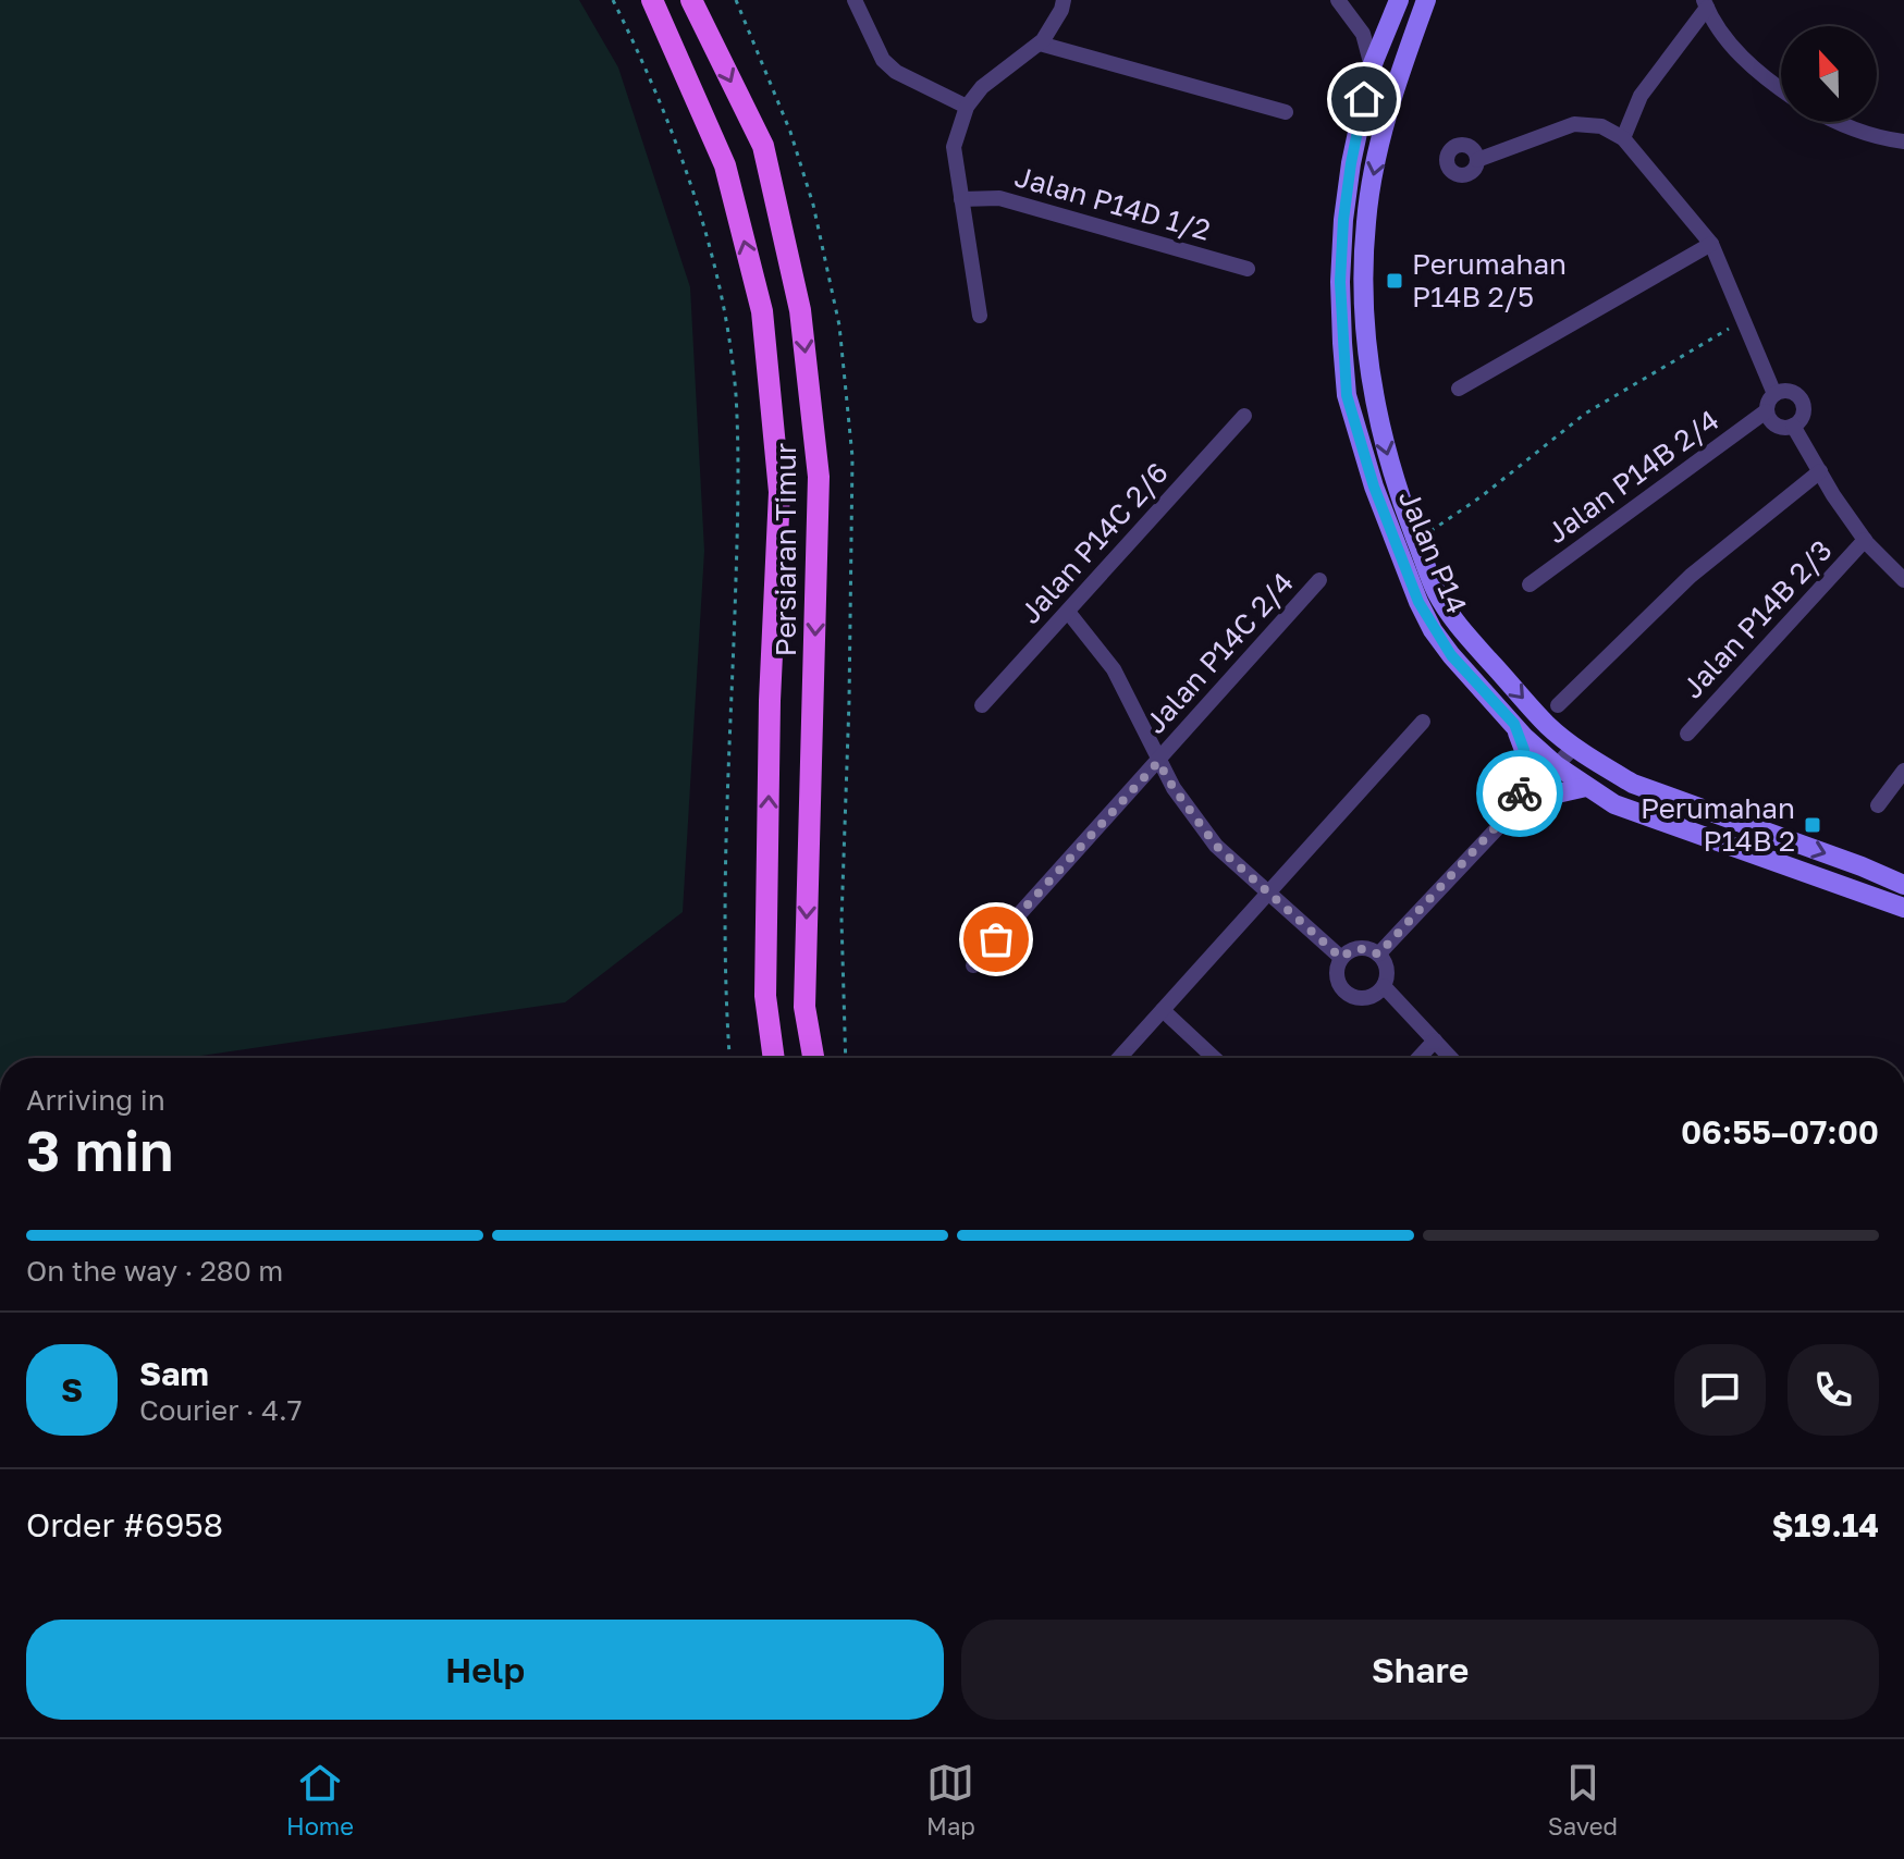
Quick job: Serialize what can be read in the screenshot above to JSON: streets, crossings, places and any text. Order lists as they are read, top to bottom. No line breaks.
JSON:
{"streets":{"main road":["Persiaran Timur","Jalan P14"],"street":["Jalan P14D 1/2","Jalan P14B 2/4","Jalan P14C 2/6","Jalan P14B 2/3","Jalan P14C 2/4"]},"places":{"transit":["Perumahan P14B 2/5","Perumahan P14B 2"]},"north":"top","page":{"heading":["3 min","Arriving in","06:55–07:00"],"panel":["Sam","Courier · 4.7","Order #6958","$19.14"],"bar":"On the way · 280 m","round":"S","buttons":["Help","Share"],"tabs":["Home","Map","Saved"]}}
